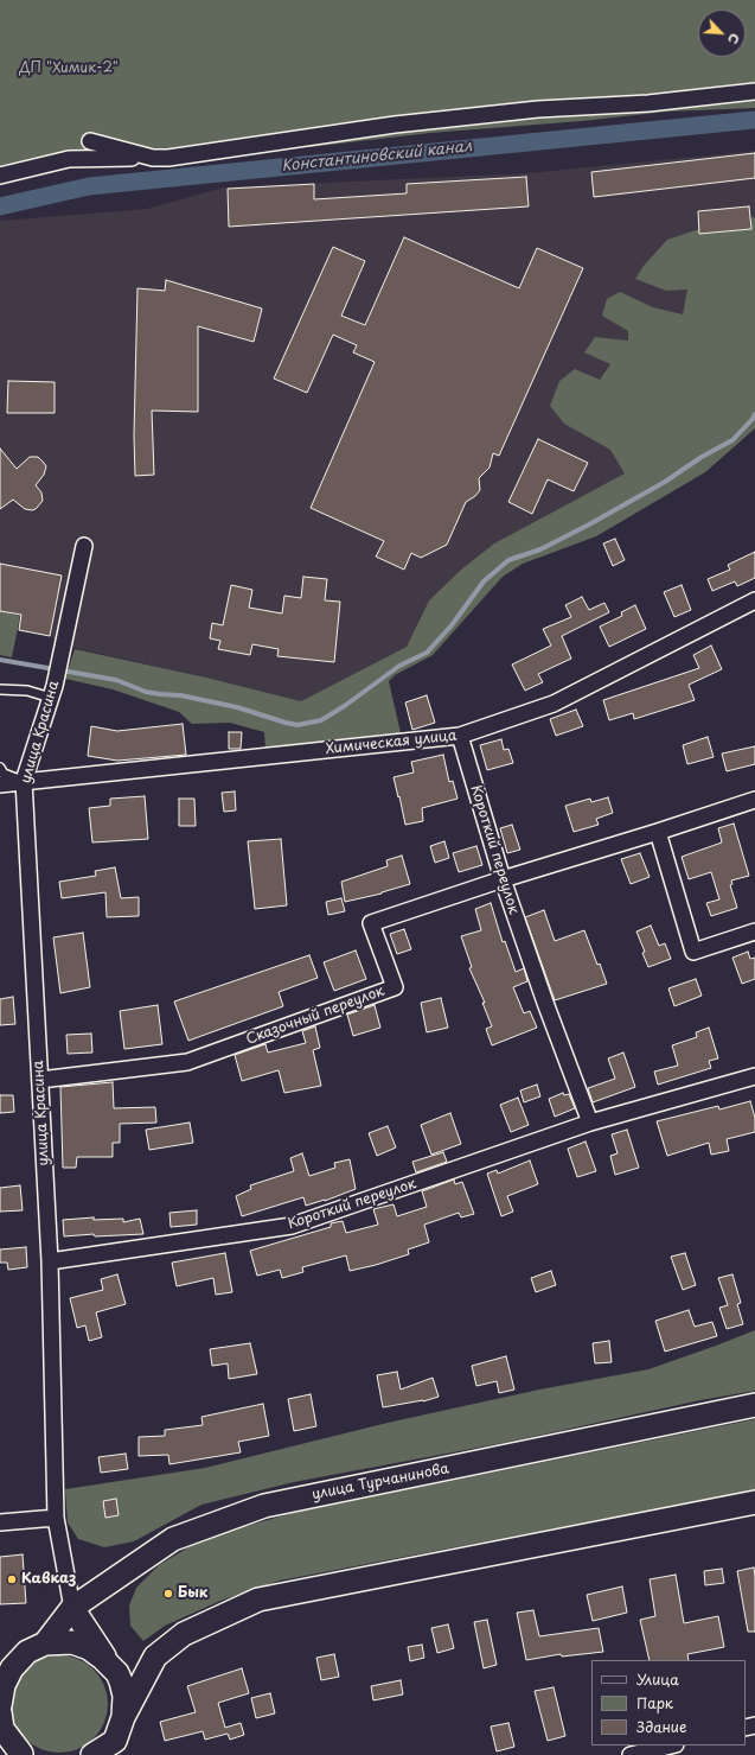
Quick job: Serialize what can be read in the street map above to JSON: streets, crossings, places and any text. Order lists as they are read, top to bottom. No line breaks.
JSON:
{"streets":{"street":["улица Красина","Химическая улица","Короткий переулок","Сказочный переулок","улица Турчанинова"]},"crossings":[["улица Красина","Химическая улица"],["улица Красина","Короткий переулок"],["улица Красина","Сказочный переулок"],["улица Красина","улица Турчанинова"],["Химическая улица","Короткий переулок"],["Короткий переулок","Сказочный переулок"]],"water":["Константиновский канал"],"parks":["ДП \"Химик-2\""],"places":["Кавказ","Бык"],"legend":["Улица","Парк","Здание"],"north":"bottom right"}
